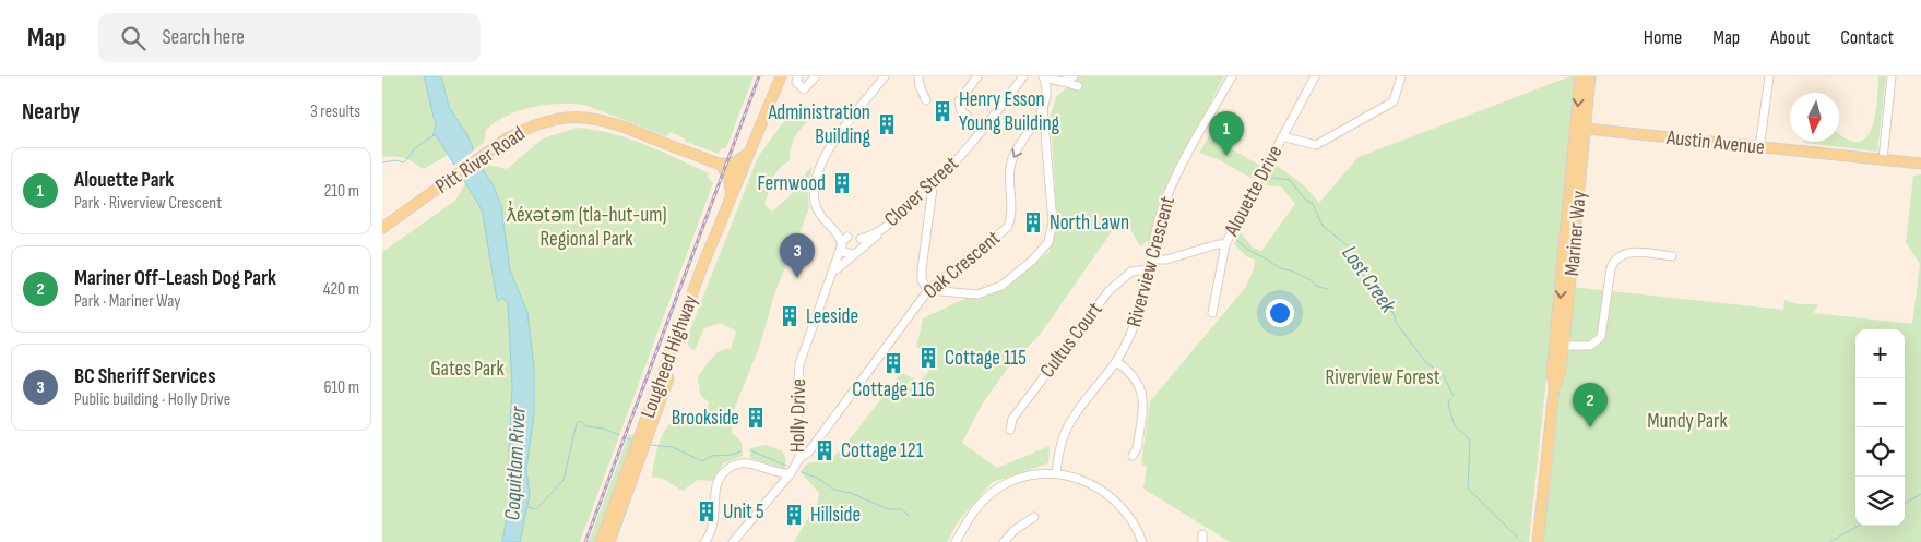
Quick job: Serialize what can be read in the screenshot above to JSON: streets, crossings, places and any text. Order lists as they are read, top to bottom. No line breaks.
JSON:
{"streets":{"main road":["Austin Avenue","Pitt River Road","Mariner Way","Lougheed Highway"],"street":["Alouette Drive","Clover Street","Riverview Crescent","Oak Crescent","Cultus Court","Holly Drive"]},"crossings":[["Austin Avenue","Mariner Way"],["Pitt River Road","Lougheed Highway"],["Clover Street","Holly Drive"],["Riverview Crescent","Cultus Court"],["Oak Crescent","Holly Drive"]],"one_way":["Oak Crescent"],"water":["Lost Creek","Coquitlam River"],"parks":["ƛ̓éxətəm (tla-hut-um) Regional Park","Gates Park","Riverview Forest","Mundy Park"],"places":{"building":["Henry Esson Young Building","Administration Building","Fernwood","North Lawn","Leeside","Cottage 115","Cottage 116","Brookside","Cottage 121","Unit 5","Hillside"]},"north":"bottom","page":{"header":"Map","search":"Search here","nav":["Home","Map","About","Contact"],"heading":["Nearby","3 results"],"pins":["1","3","2"],"list":[{"mark":"1","name":"Alouette Park","note":"Park · Riverview Crescent","value":"210 m"},{"mark":"2","name":"Mariner Off-Leash Dog Park","note":"Park · Mariner Way","value":"420 m"},{"mark":"3","name":"BC Sheriff Services","note":"Public building · Holly Drive","value":"610 m"}],"map_buttons":["+","−"]}}
